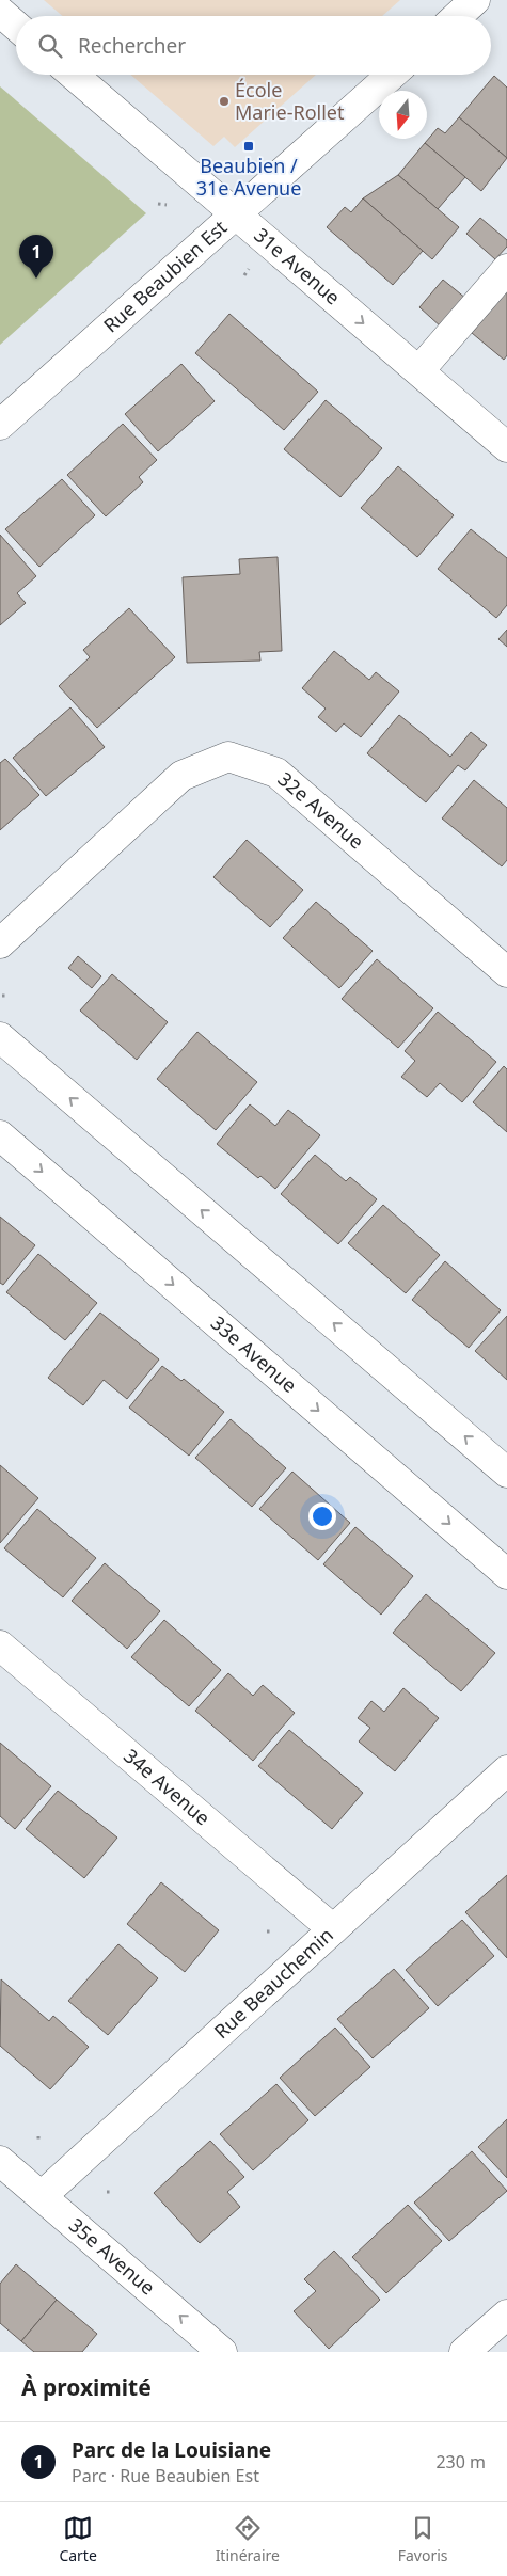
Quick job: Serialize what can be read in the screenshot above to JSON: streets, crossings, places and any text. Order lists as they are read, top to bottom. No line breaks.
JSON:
{"streets":{"street":["31e Avenue","Rue Beaubien Est","32e Avenue","33e Avenue","34e Avenue","Rue Beauchemin","35e Avenue"]},"crossings":[["31e Avenue","Rue Beaubien Est"],["34e Avenue","Rue Beauchemin"],["Rue Beauchemin","35e Avenue"]],"one_way":["31e Avenue","35e Avenue"],"places":{"other":["École Marie-Rollet"],"transit":["Beaubien / 31e Avenue"]},"north":"bottom","page":{"search":"Rechercher","pins":"1","heading":"À proximité","list":[{"mark":"1","name":"Parc de la Louisiane","note":"Parc · Rue Beaubien Est","value":"230 m"}],"nav":["Carte","Itinéraire","Favoris"]}}
